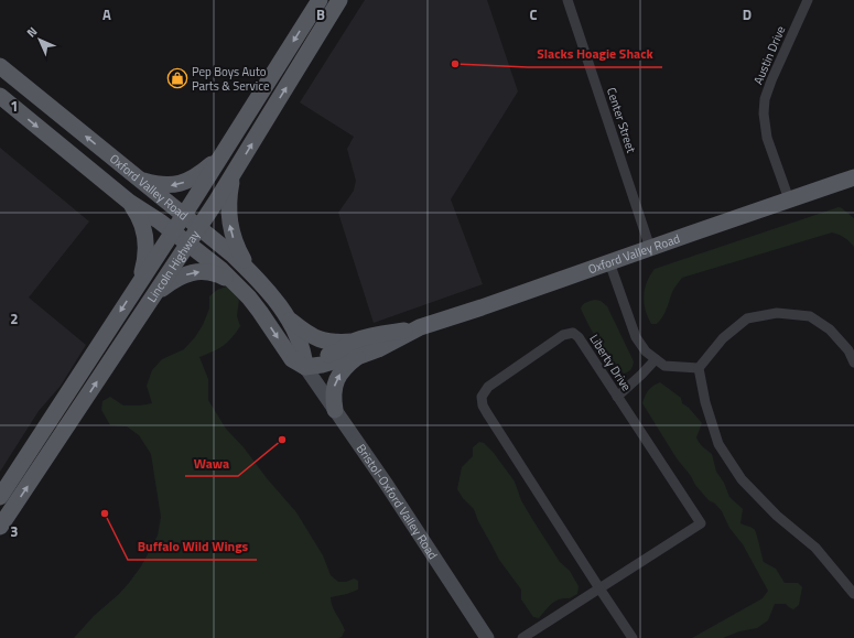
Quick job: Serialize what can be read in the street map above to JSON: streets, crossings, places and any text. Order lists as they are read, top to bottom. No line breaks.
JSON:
{"streets":{"main road":["Oxford Valley Road","Lincoln Highway","Bristol-Oxford Valley Road"],"street":["Austin Drive","Center Street","Liberty Drive"]},"crossings":[["Austin Drive","Oxford Valley Road"],["Center Street","Oxford Valley Road"],["Oxford Valley Road","Lincoln Highway"],["Oxford Valley Road","Bristol-Oxford Valley Road"]],"places":{"other":["Slacks Hoagie Shack","Wawa","Buffalo Wild Wings"],"shop":["Pep Boys Auto Parts & Service"]},"north":"top left","grid":{"columns":["A","B","C","D"],"rows":["1","2","3"]}}
